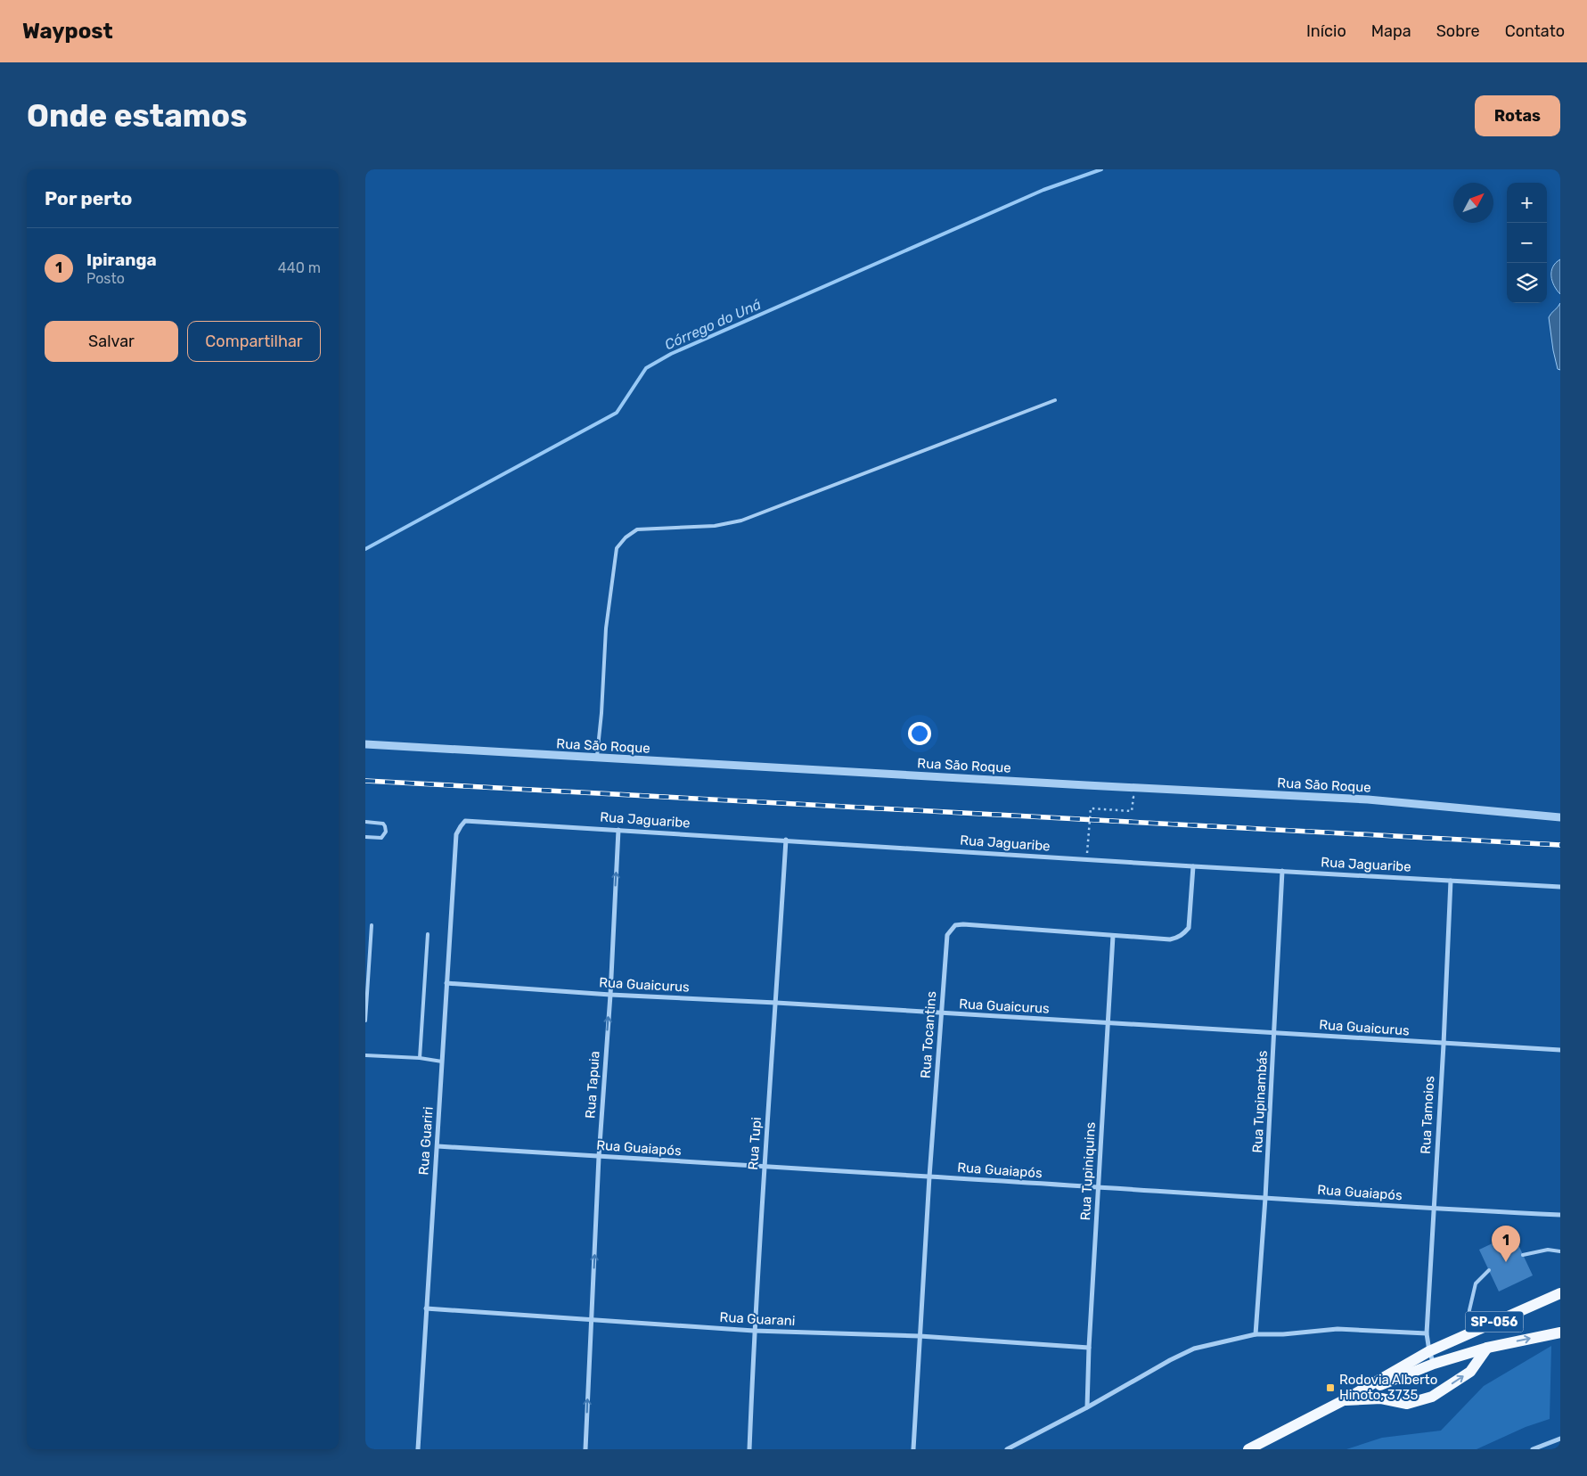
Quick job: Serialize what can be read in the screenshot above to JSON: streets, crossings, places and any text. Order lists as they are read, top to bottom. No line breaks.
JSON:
{"streets":{"main road":["SP-056"],"street":["Rua São Roque","Rua Jaguaribe","Rua Guaicurus","Rua Tocantins","Rua Tapuia","Rua Tupinambás","Rua Tamoios","Rua Guariri","Rua Tupi","Rua Guaiapós","Rua Tupiniquins","Rua Guarani"]},"crossings":[["Rua Jaguaribe","Rua Tocantins"],["Rua Jaguaribe","Rua Tapuia"],["Rua Jaguaribe","Rua Tupinambás"],["Rua Jaguaribe","Rua Tamoios"],["Rua Jaguaribe","Rua Guariri"],["Rua Jaguaribe","Rua Tupi"],["Rua Guaicurus","Rua Tocantins"],["Rua Guaicurus","Rua Tapuia"],["Rua Guaicurus","Rua Tupinambás"],["Rua Guaicurus","Rua Tamoios"],["Rua Guaicurus","Rua Guariri"],["Rua Guaicurus","Rua Tupi"],["Rua Guaicurus","Rua Tupiniquins"],["Rua Tocantins","Rua Guaiapós"],["Rua Tocantins","Rua Tupiniquins"],["Rua Tocantins","Rua Guarani"],["Rua Tapuia","Rua Guaiapós"],["Rua Tapuia","Rua Guarani"],["Rua Tupinambás","Rua Guaiapós"],["Rua Tamoios","Rua Guaiapós"],["Rua Tamoios","SP-056"],["Rua Guariri","Rua Guaiapós"],["Rua Guariri","Rua Guarani"],["Rua Tupi","Rua Guaiapós"],["Rua Tupi","Rua Guarani"],["Rua Guaiapós","Rua Tupiniquins"],["Rua Tupiniquins","Rua Guarani"]],"one_way":["Rua Tapuia"],"water":["Córrego do Uná"],"places":{"transit":["Rodovia Alberto Hinoto, 3735"]},"north":"top right","page":{"header":"Waypost","nav":["Início","Mapa","Sobre","Contato"],"buttons":["Rotas",["Salvar","Compartilhar"]],"title":"Onde estamos","heading":"Por perto","map_buttons":["+","−"],"list":[{"mark":"1","name":"Ipiranga","note":"Posto","value":"440 m"}],"pins":"1"}}
